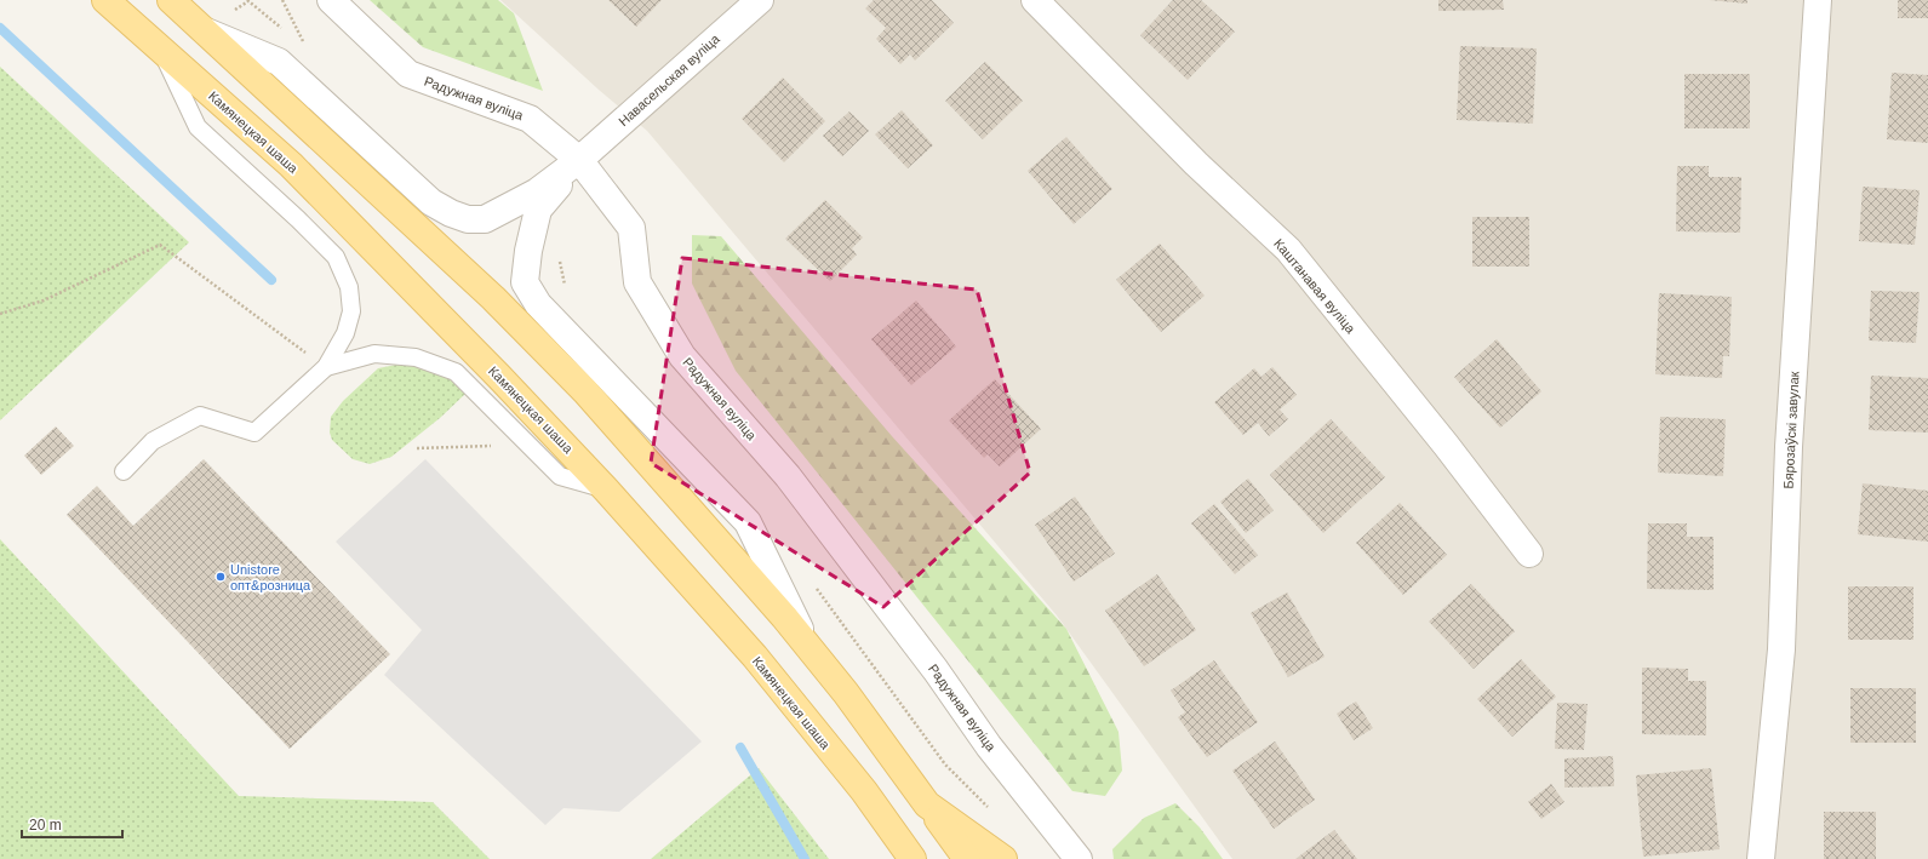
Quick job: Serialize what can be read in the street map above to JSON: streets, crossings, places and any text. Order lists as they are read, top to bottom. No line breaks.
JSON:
{"streets":{"main road":["Камянецкая шаша"],"street":["Навасельская вуліца","Радужная вуліца","Каштанавая вуліца","Бярозаўскі завулак"]},"crossings":[["Навасельская вуліца","Радужная вуліца"]],"places":["Unistore опт&розница"],"scale_bar":"20 m"}
